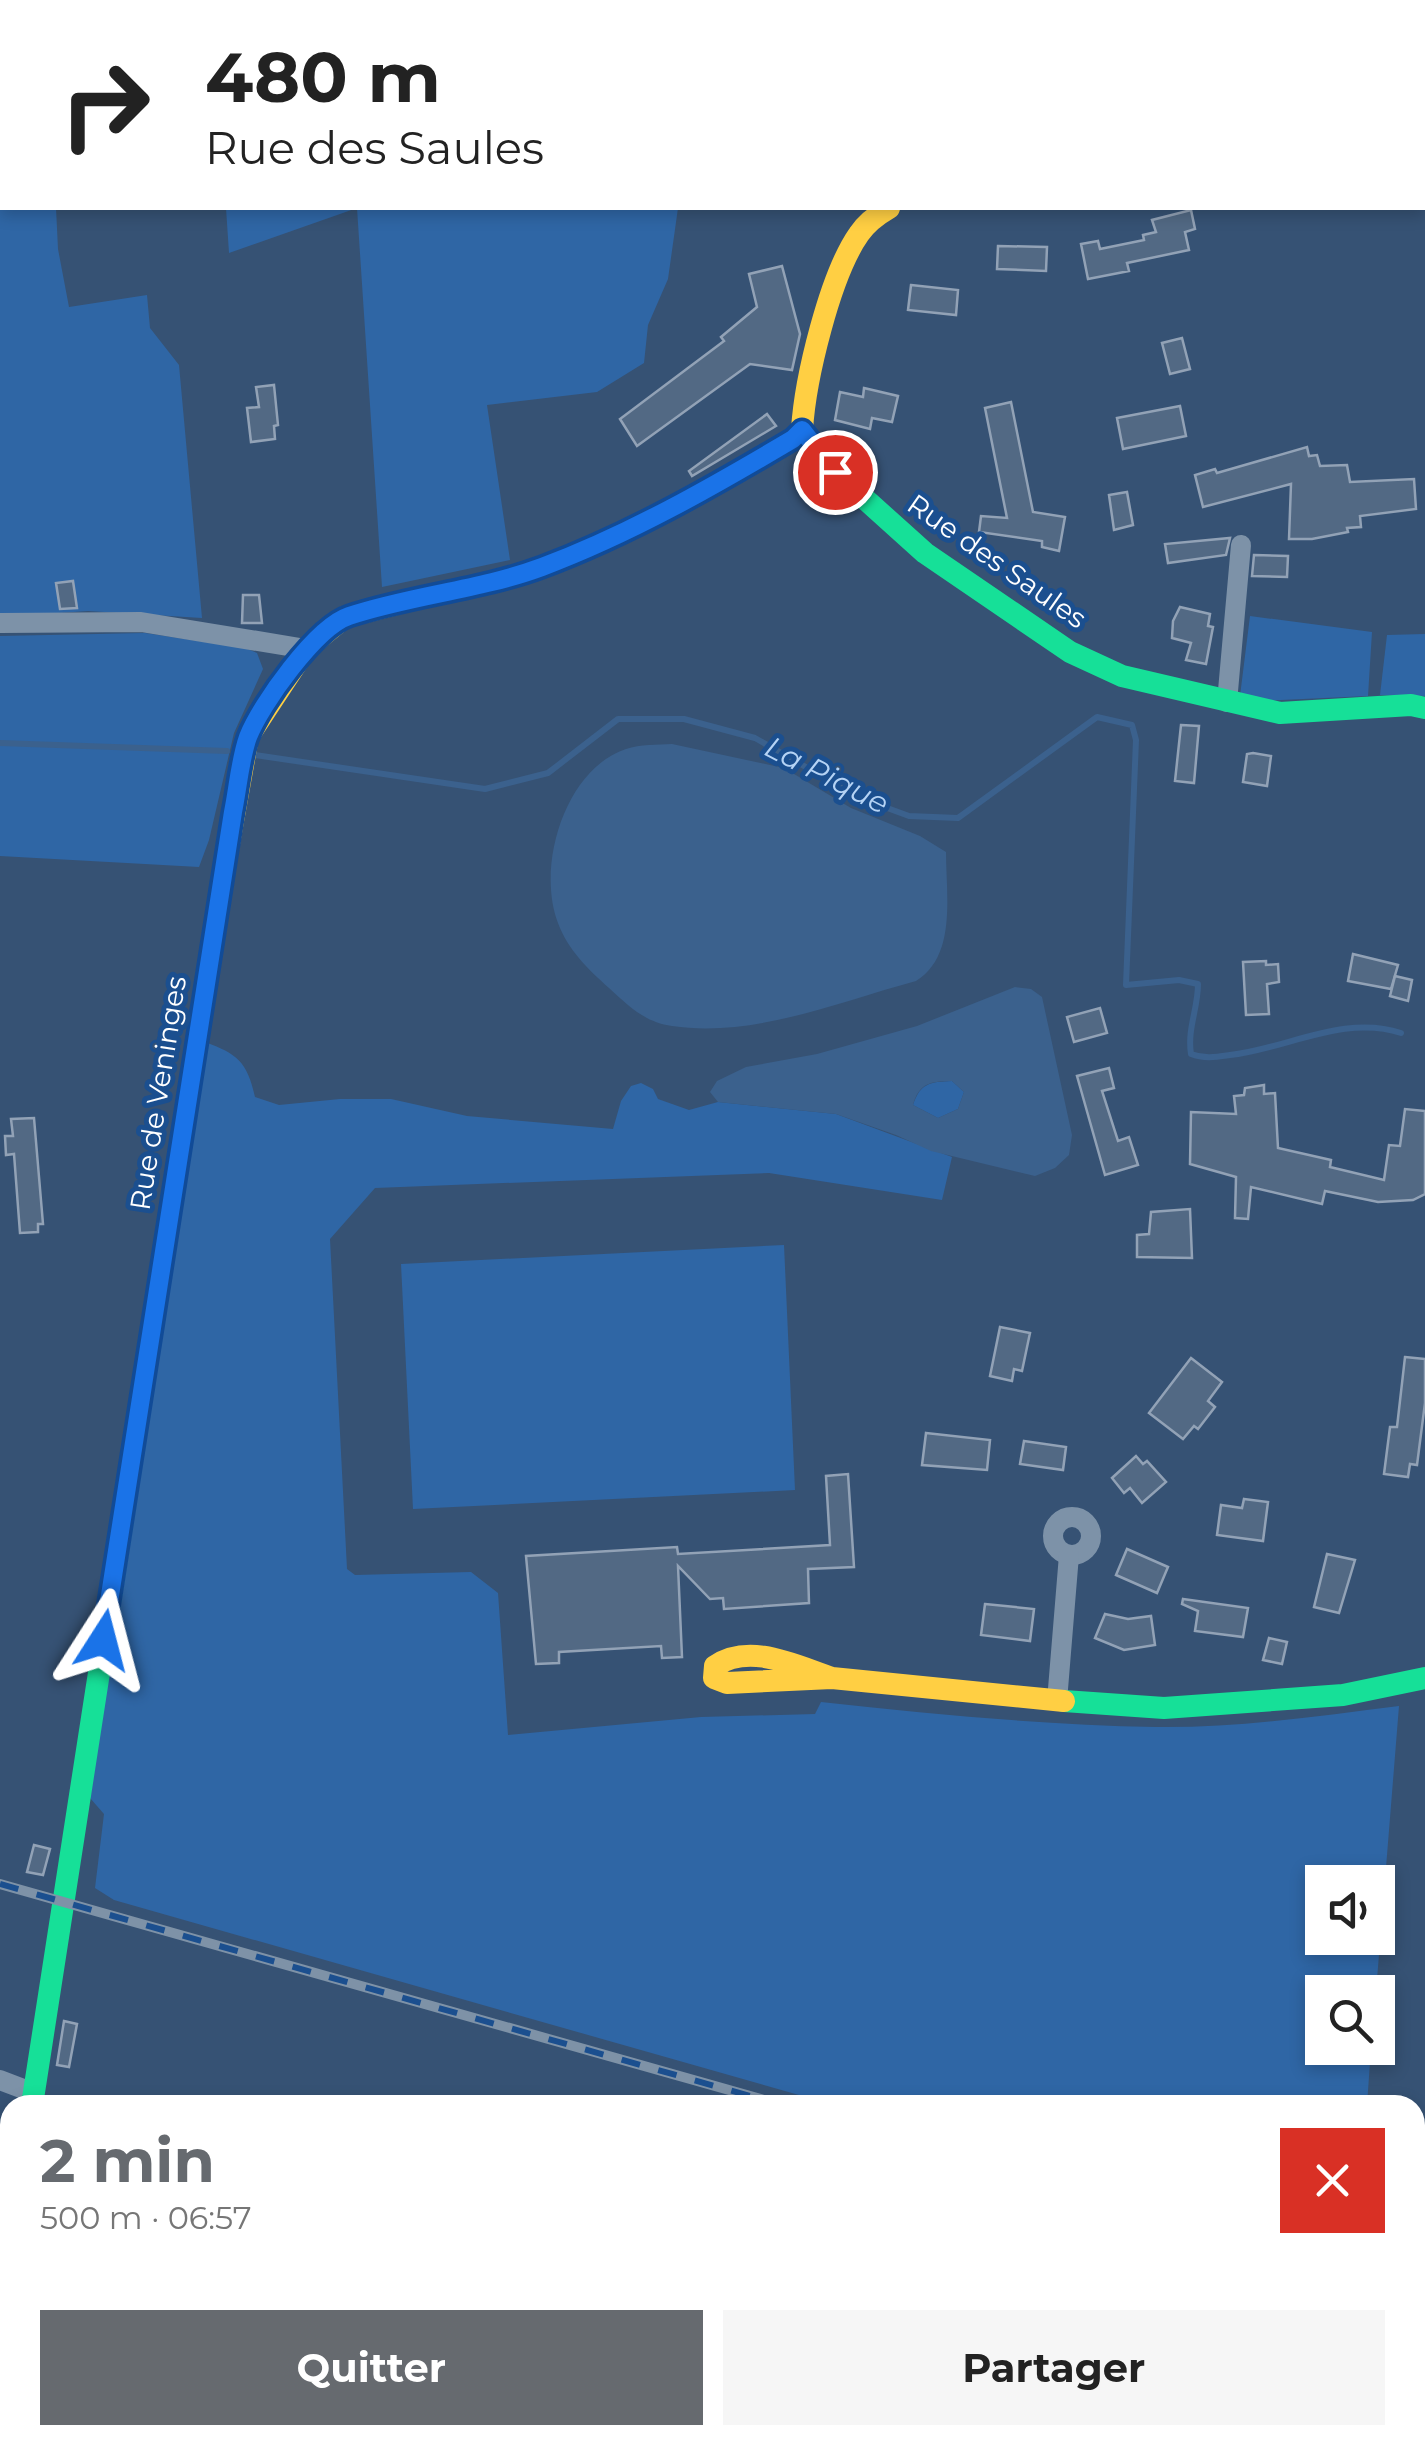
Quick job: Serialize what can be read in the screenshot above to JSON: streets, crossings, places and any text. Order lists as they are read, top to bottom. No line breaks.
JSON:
{"streets":{"street":["Rue des Saules","Rue de Veninges"]},"crossings":[["Rue des Saules","Rue de Veninges"]],"water":["La Pique"],"page":{"turn":["480 m","Rue des Saules"],"heading":["2 min","500 m · 06:57"],"buttons":["Quitter","Partager"]}}
